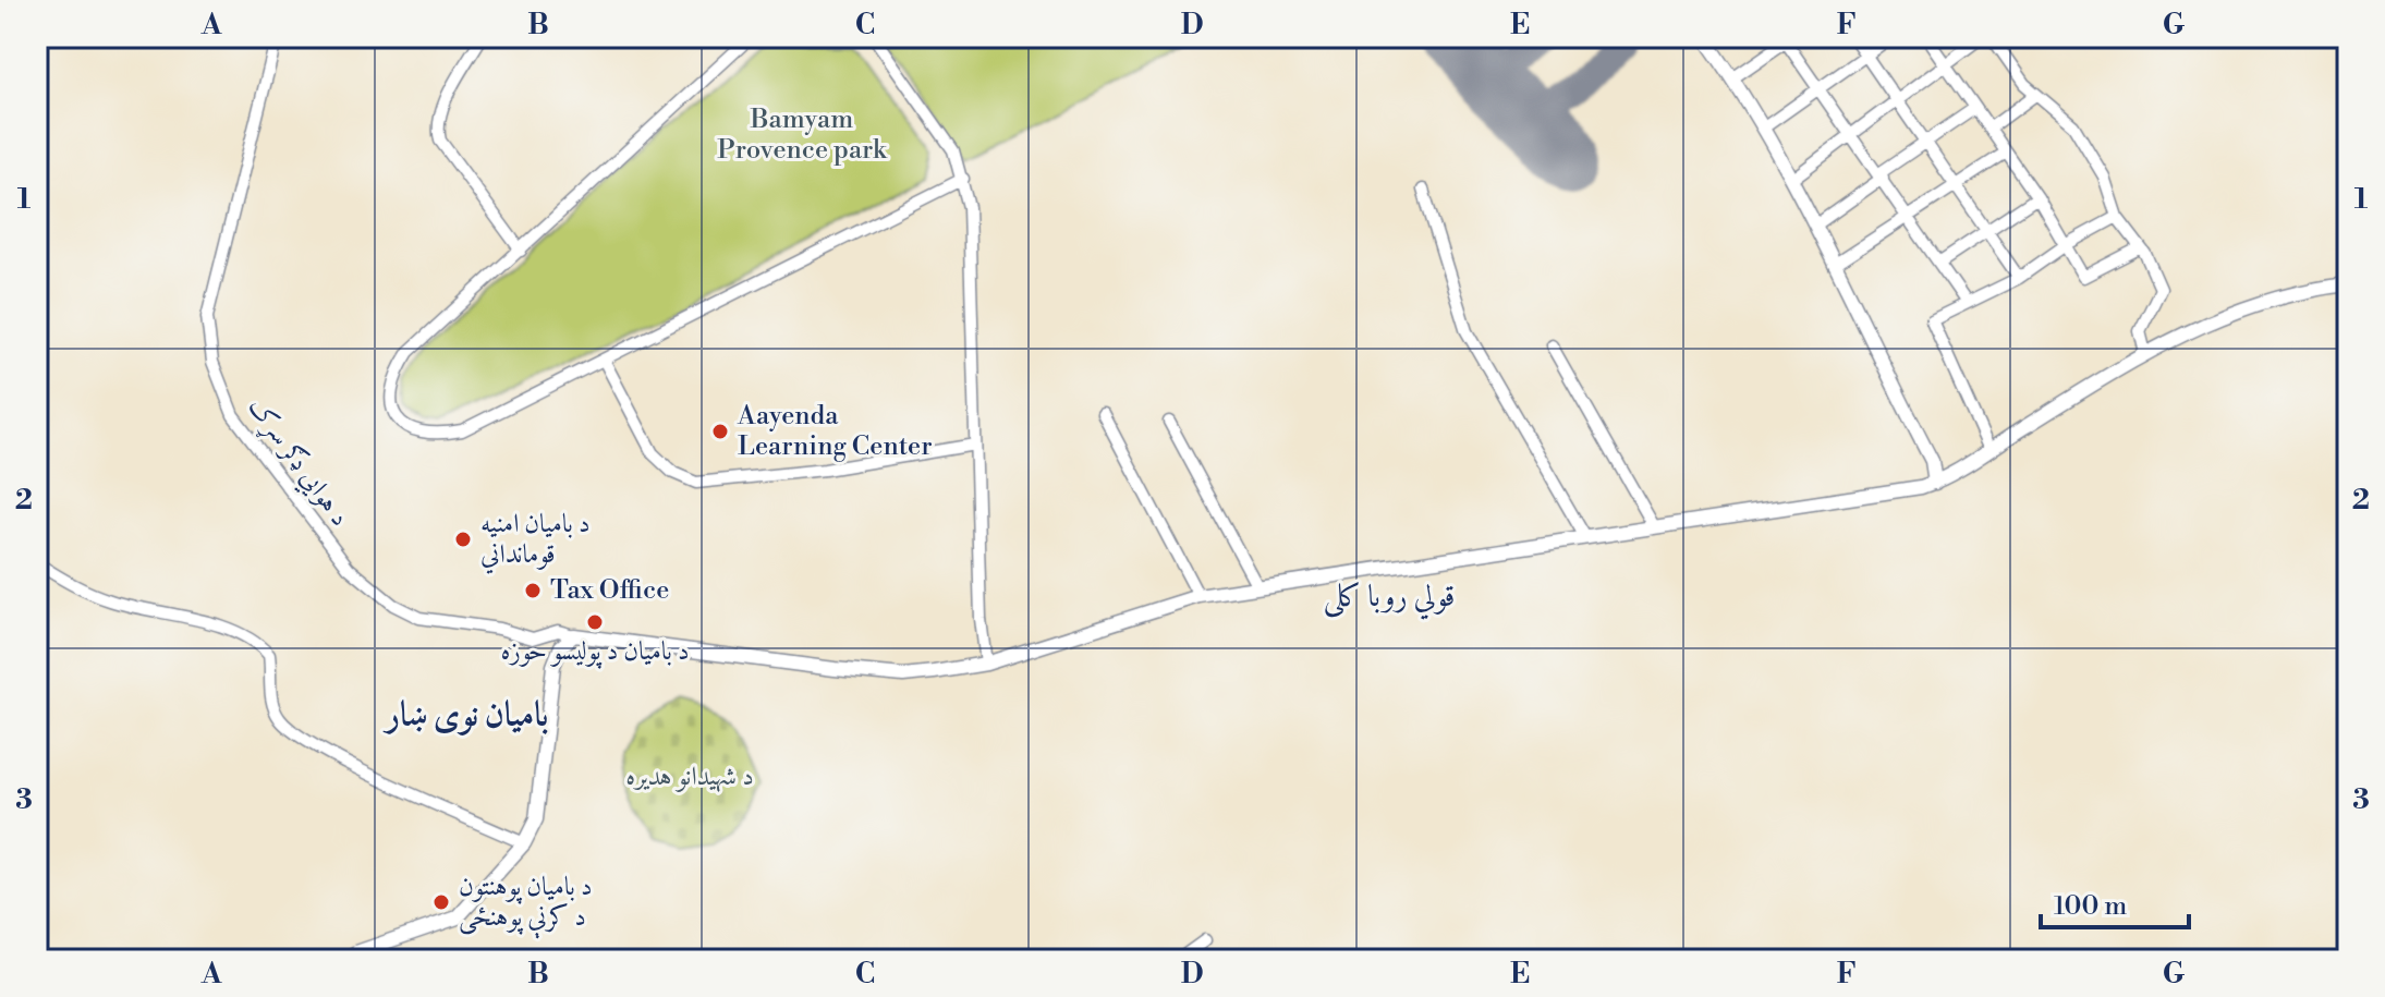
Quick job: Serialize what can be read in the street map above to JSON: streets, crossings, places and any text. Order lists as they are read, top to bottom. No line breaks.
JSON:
{"streets":{"street":["د هوايي ډګر سړک"]},"districts":["قولي روبا کلی","باميان نوی ښار"],"parks":["Bamyam Provence park","د شهیدانو هدیره"],"places":["Aayenda Learning Center","د بامیان امنیه قومانداني","Tax Office","د بامیان د پولیسو حوزه","د بامیان پوهنتون د کرنې پوهنځی"],"scale_bar":"100 m","grid":{"columns":["A","B","C","D","E","F","G"],"rows":["1","2","3"]}}
